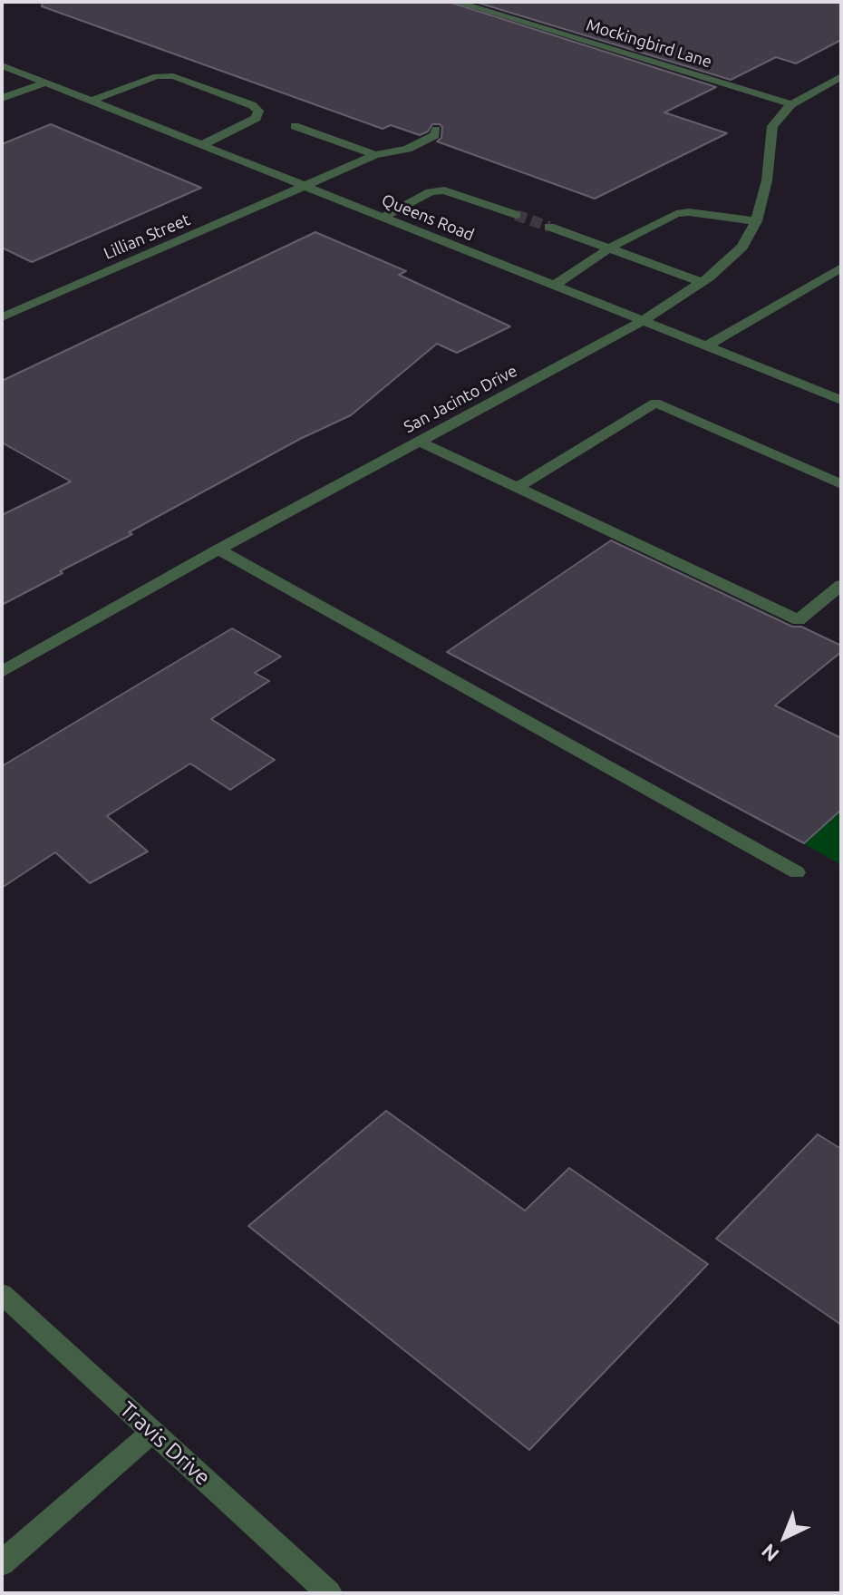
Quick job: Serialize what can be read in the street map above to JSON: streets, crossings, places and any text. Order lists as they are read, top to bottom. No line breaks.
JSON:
{"streets":{"street":["Mockingbird Lane","Queens Road","Lillian Street","San Jacinto Drive","Travis Drive"]},"crossings":[["Mockingbird Lane","San Jacinto Drive"],["Queens Road","Lillian Street"],["Queens Road","San Jacinto Drive"]],"north":"bottom left"}
